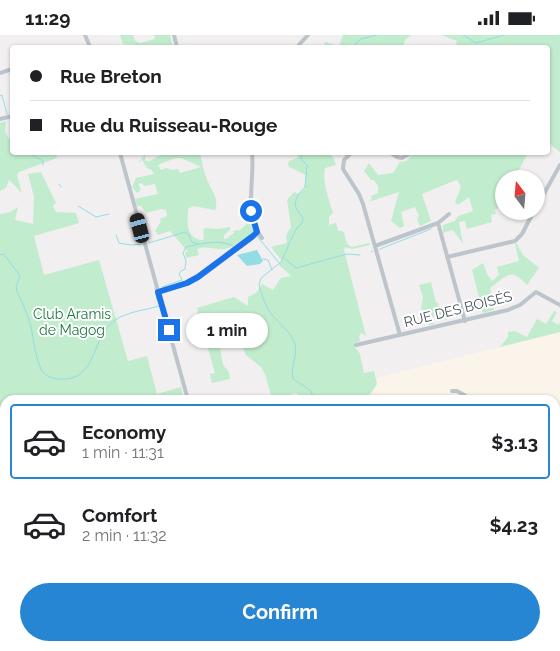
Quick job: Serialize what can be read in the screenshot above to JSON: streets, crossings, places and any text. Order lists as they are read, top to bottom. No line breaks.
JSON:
{"streets":{"street":["RUE DES BOISÉS"]},"parks":["Club Aramis de Magog"],"north":"top","page":{"status":"11:29","banner":["Rue Breton","Rue du Ruisseau-Rouge"],"bubble":"1 min","list":[{"name":"Economy","note":"1 min · 11:31","value":"$3.13"},{"name":"Comfort","note":"2 min · 11:32","value":"$4.23"}],"buttons":"Confirm"}}
